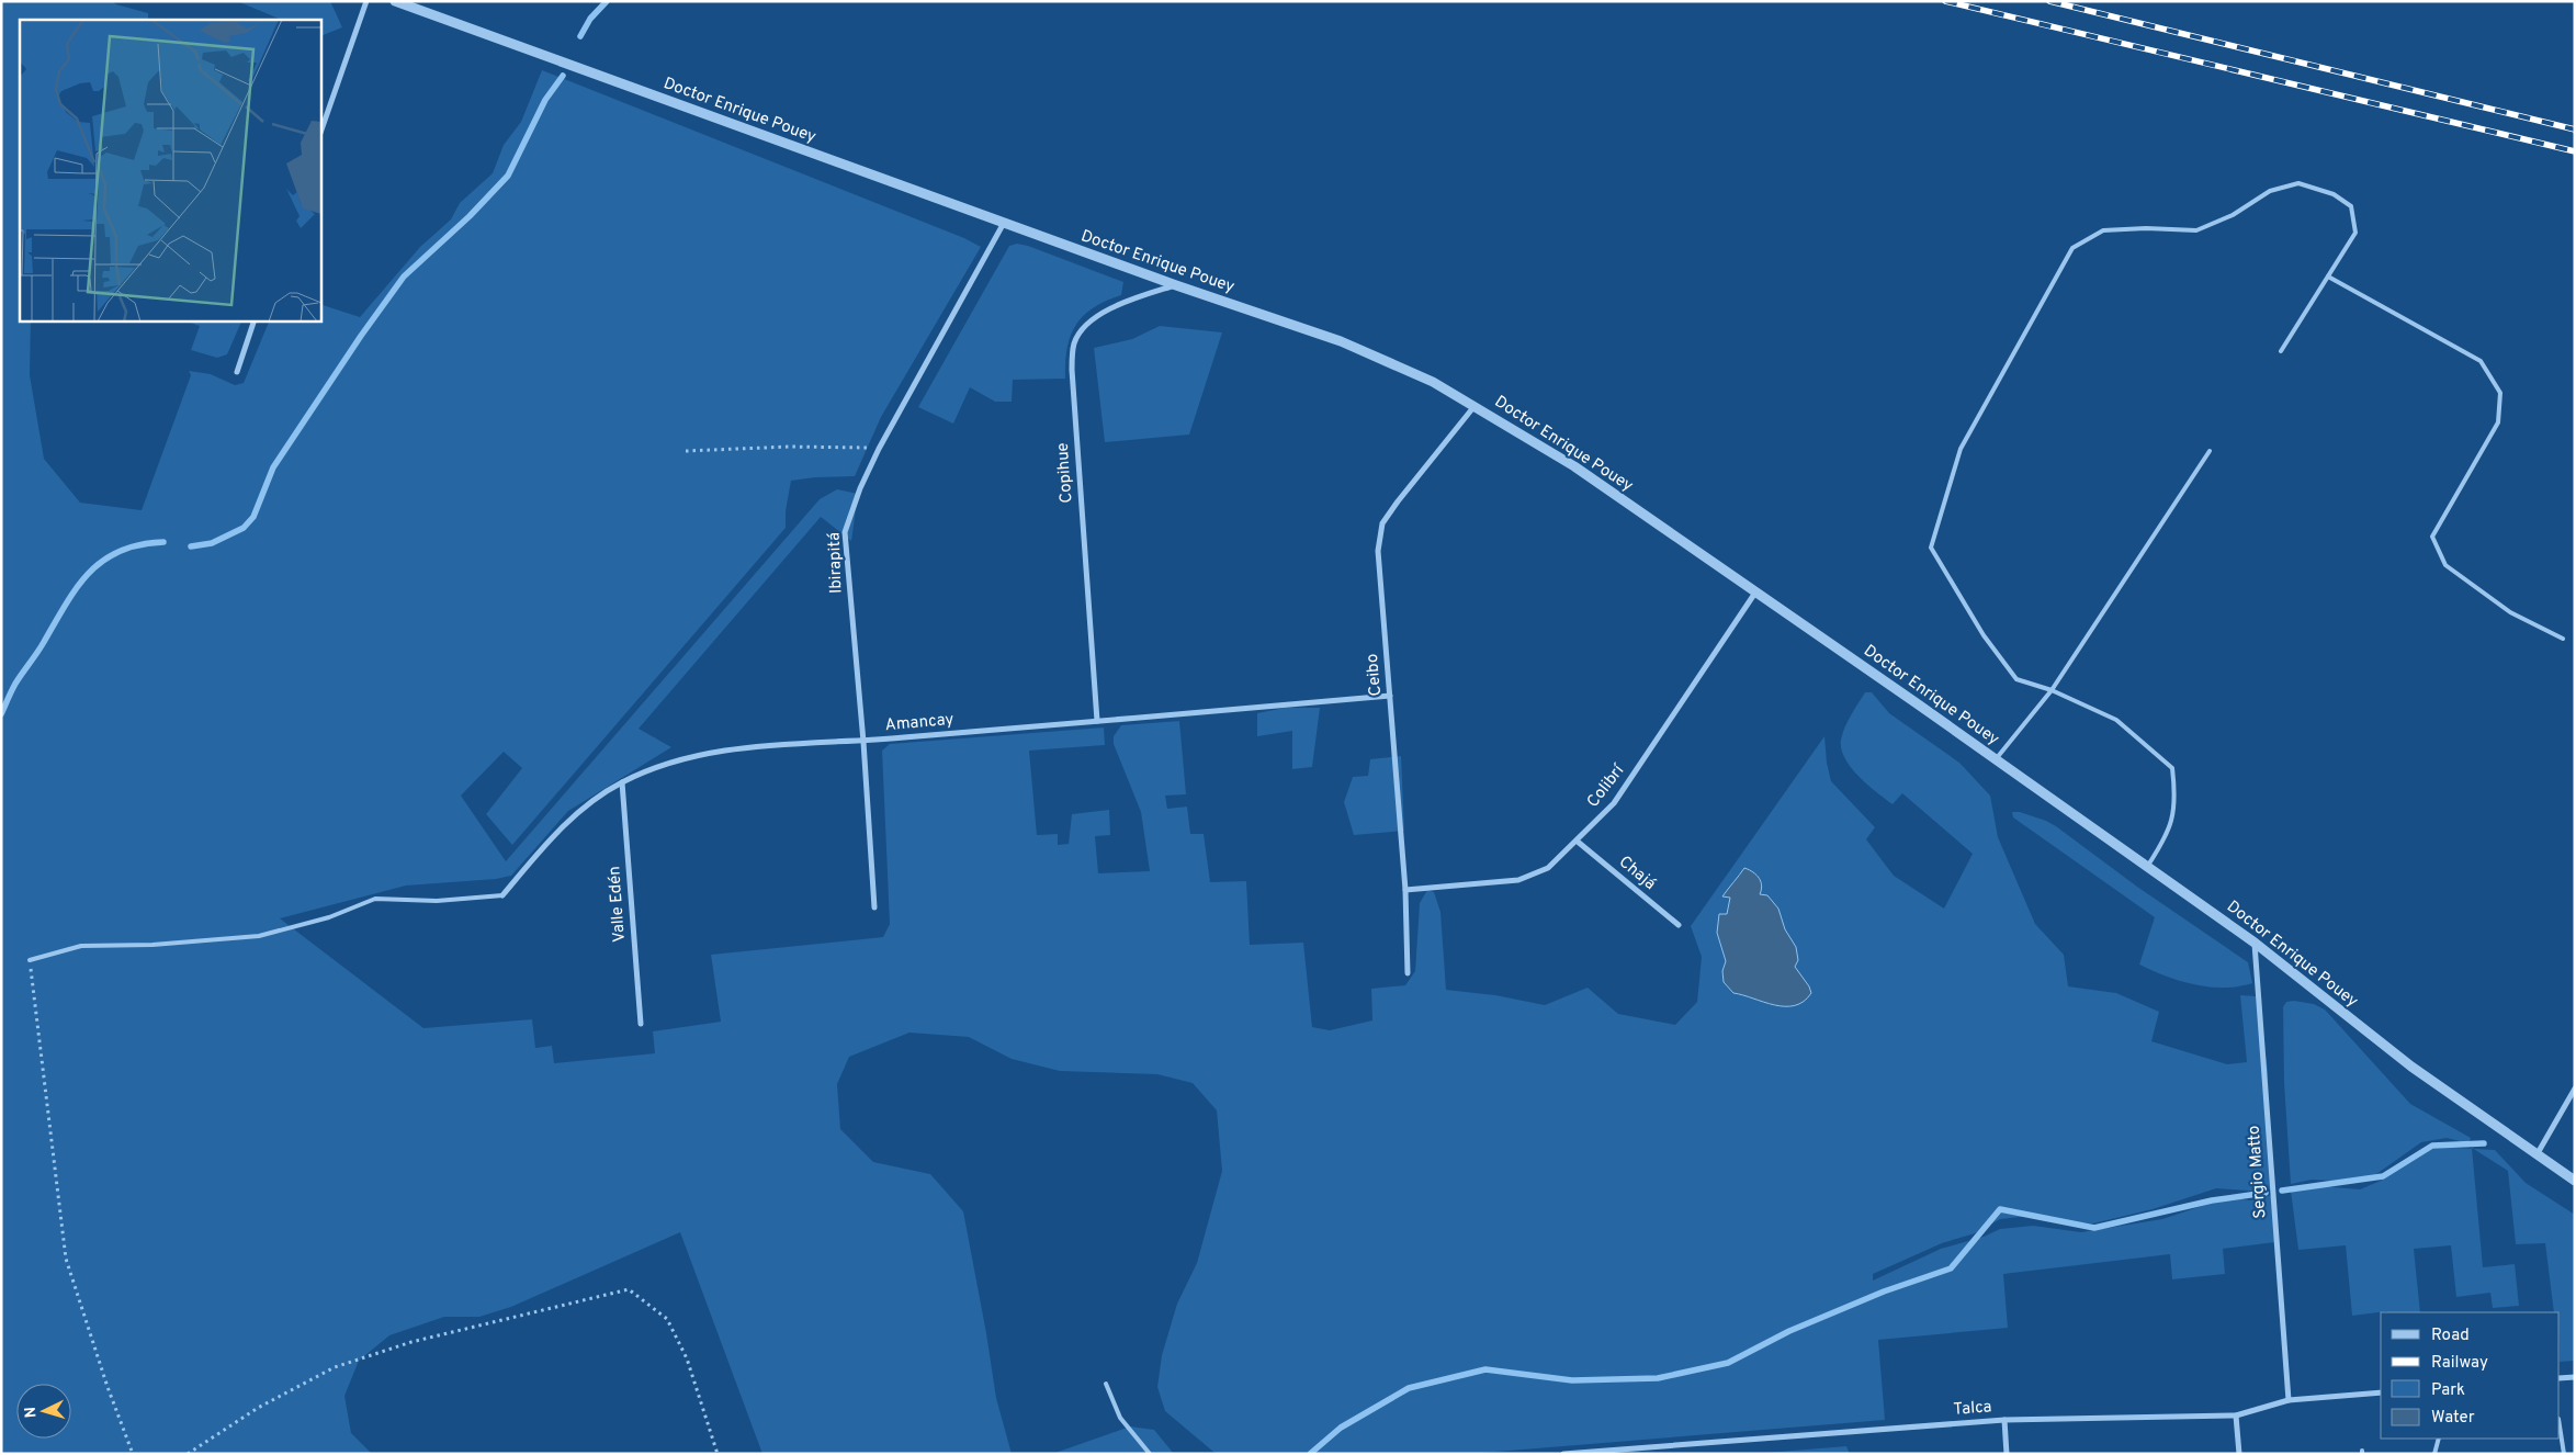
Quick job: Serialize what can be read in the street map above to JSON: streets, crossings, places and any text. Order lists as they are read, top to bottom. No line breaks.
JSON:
{"streets":{"street":["Doctor Enrique Pouey","Copihue","Ibirapitá","Ceibo","Amancay","Colibrí","Chajá","Valle Edén","Sergio Matto","Talca"]},"crossings":[["Doctor Enrique Pouey","Copihue"],["Doctor Enrique Pouey","Ibirapitá"],["Doctor Enrique Pouey","Ceibo"],["Doctor Enrique Pouey","Colibrí"],["Doctor Enrique Pouey","Sergio Matto"],["Copihue","Amancay"],["Ibirapitá","Amancay"],["Ceibo","Amancay"],["Ceibo","Colibrí"],["Amancay","Valle Edén"],["Colibrí","Chajá"],["Sergio Matto","Talca"]],"legend":["Road","Railway","Park","Water"],"north":"left"}
